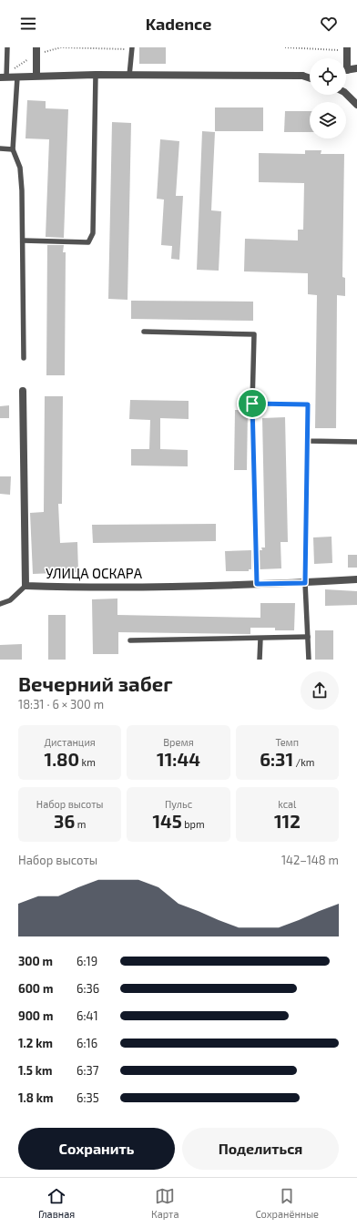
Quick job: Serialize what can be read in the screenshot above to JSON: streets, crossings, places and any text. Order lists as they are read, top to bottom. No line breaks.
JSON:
{"streets":{"street":["УЛИЦА ОСКАРА"]},"page":{"header":"Kadence","heading":["Вечерний забег","18:31 · 6 × 300 m"],"stats":[["Дистанция","1.80 km"],["Время","11:44"],["Темп","6:31 /km"],["Набор высоты","36 m"],["Пульс","145 bpm"],["kcal","112"]],"chart":["Набор высоты","142–148 m"],"list":[{"name":"300 m","note":"6:19"},{"name":"600 m","note":"6:36"},{"name":"900 m","note":"6:41"},{"name":"1.2 km","note":"6:16"},{"name":"1.5 km","note":"6:37"},{"name":"1.8 km","note":"6:35"}],"buttons":["Сохранить","Поделиться"],"tabs":["Главная","Карта","Сохранённые"]}}
